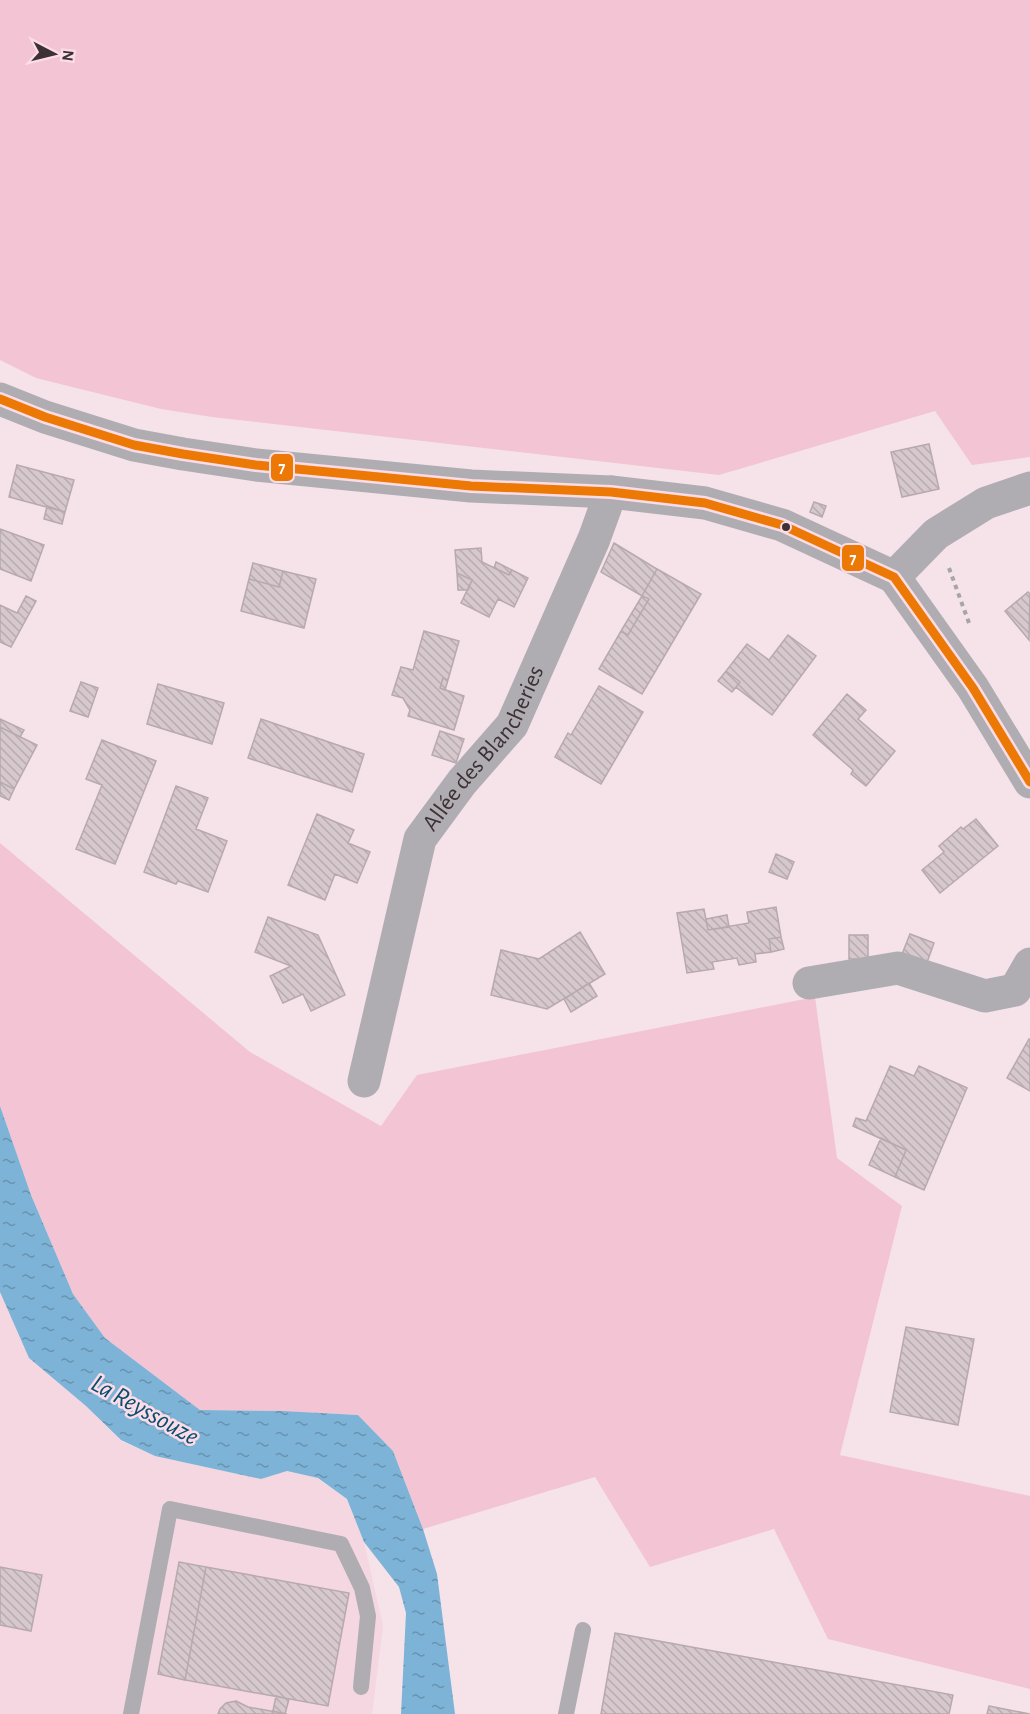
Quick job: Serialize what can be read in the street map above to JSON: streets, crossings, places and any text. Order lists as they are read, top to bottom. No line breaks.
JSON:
{"streets":{"street":["Allée des Blancheries"]},"water":["La Reyssouze"],"lines":["transit line 7"],"north":"right"}
